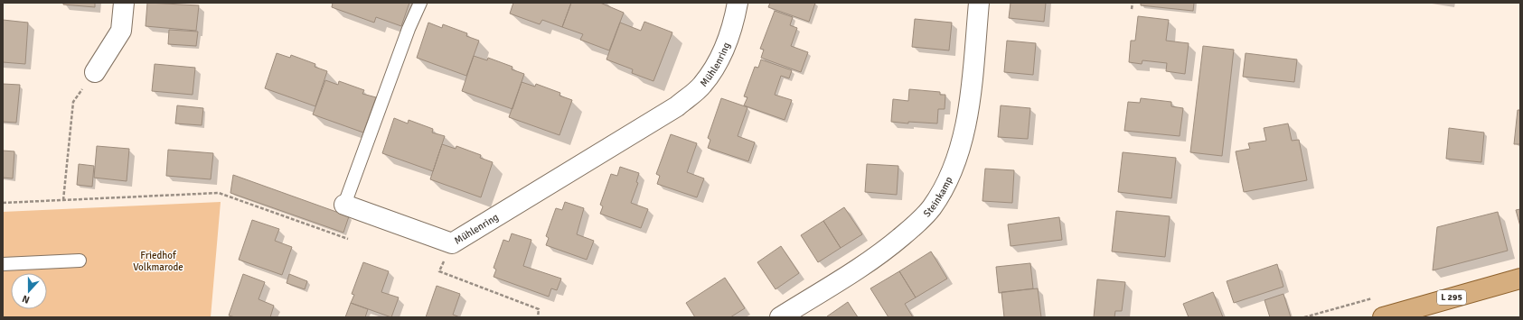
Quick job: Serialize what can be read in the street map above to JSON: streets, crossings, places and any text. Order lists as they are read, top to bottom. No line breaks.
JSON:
{"streets":{"main road":["L 295"],"street":["Mühlenring","Steinkamp"]},"parks":["Friedhof Volkmarode"],"north":"bottom"}
